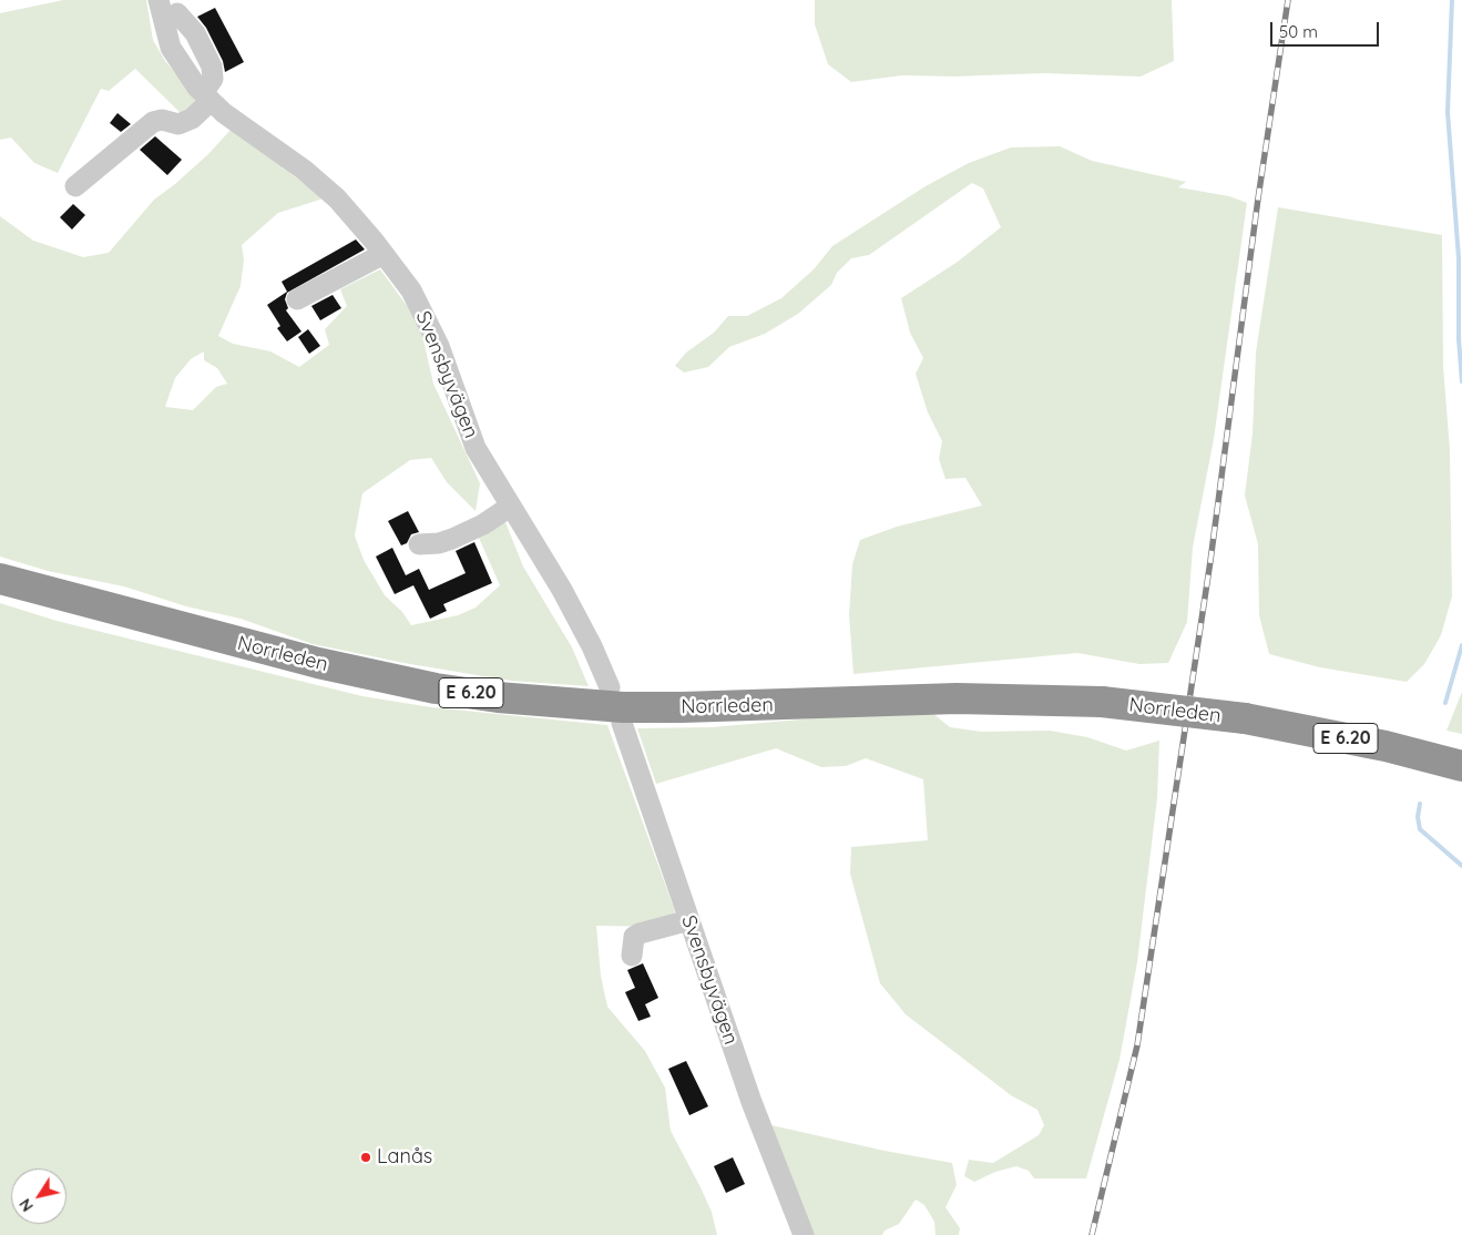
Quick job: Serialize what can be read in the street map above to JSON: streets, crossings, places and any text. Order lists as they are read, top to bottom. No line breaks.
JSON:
{"streets":{"highway":["Norrleden","E 6.20"],"street":["Svensbyvägen"]},"places":["Lanås"],"scale_bar":"50 m","north":"bottom left"}
